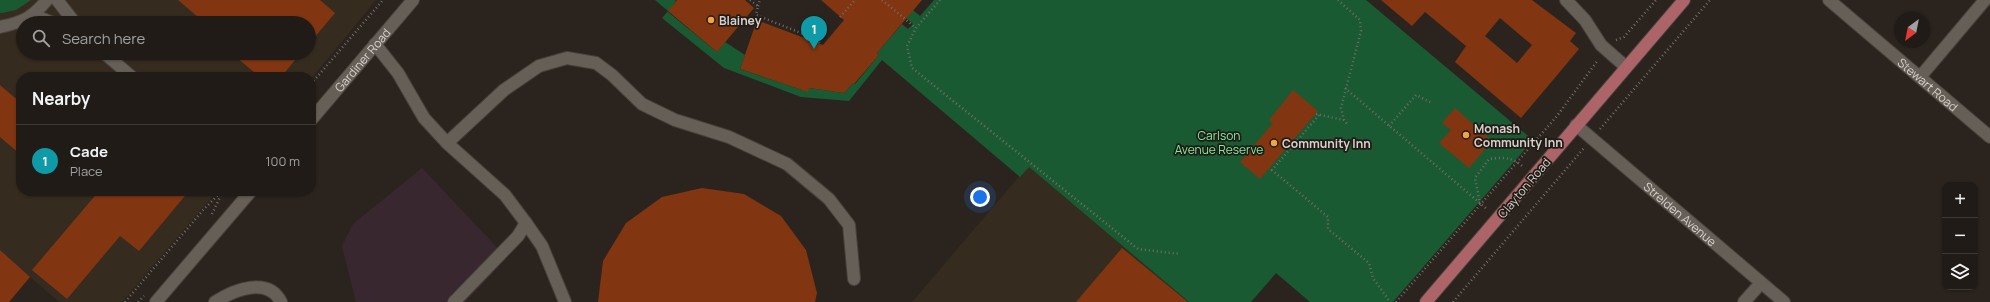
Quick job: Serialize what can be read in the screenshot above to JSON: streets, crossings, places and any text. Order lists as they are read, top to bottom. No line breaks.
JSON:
{"streets":{"main road":["Clayton Road"],"street":["Gardiner Road","Stewart Road","Strelden Avenue"]},"crossings":[["Clayton Road","Strelden Avenue"]],"parks":["Carlson Avenue Reserve"],"places":["Blainey","Monash Community Inn","Community Inn"],"north":"bottom left","page":{"pins":"1","search":"Search here","heading":"Nearby","list":[{"mark":"1","name":"Cade","note":"Place","value":"100 m"}],"map_buttons":["+","−"]}}
